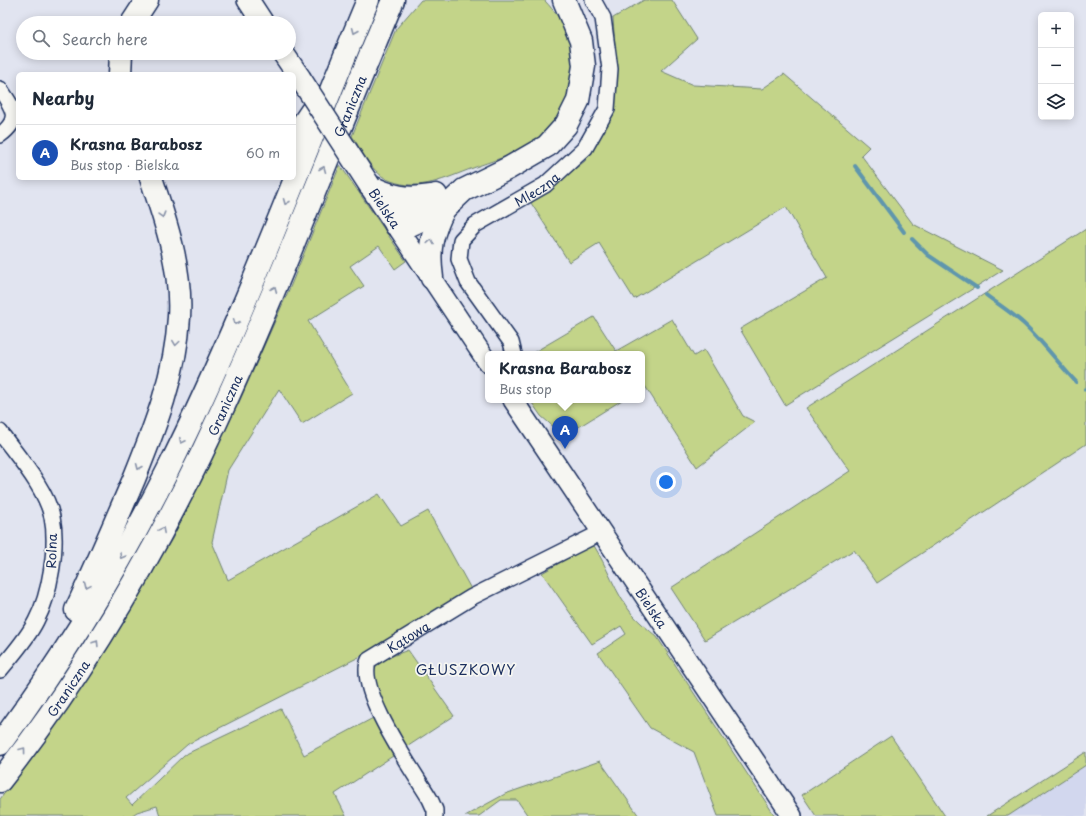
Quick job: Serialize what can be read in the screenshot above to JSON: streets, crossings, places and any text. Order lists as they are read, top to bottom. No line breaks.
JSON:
{"streets":{"highway":["Graniczna"],"main road":["Bielska"],"street":["Mleczna","Rolna","Kątowa"]},"crossings":[["Bielska","Kątowa"]],"districts":["GŁUSZKOWY"],"page":{"map_buttons":["+","−"],"search":"Search here","heading":"Nearby","list":[{"mark":"A","name":"Krasna Barabosz","note":"Bus stop · Bielska","value":"60 m"}],"popup":["Krasna Barabosz","Bus stop"],"pins":"A"}}
